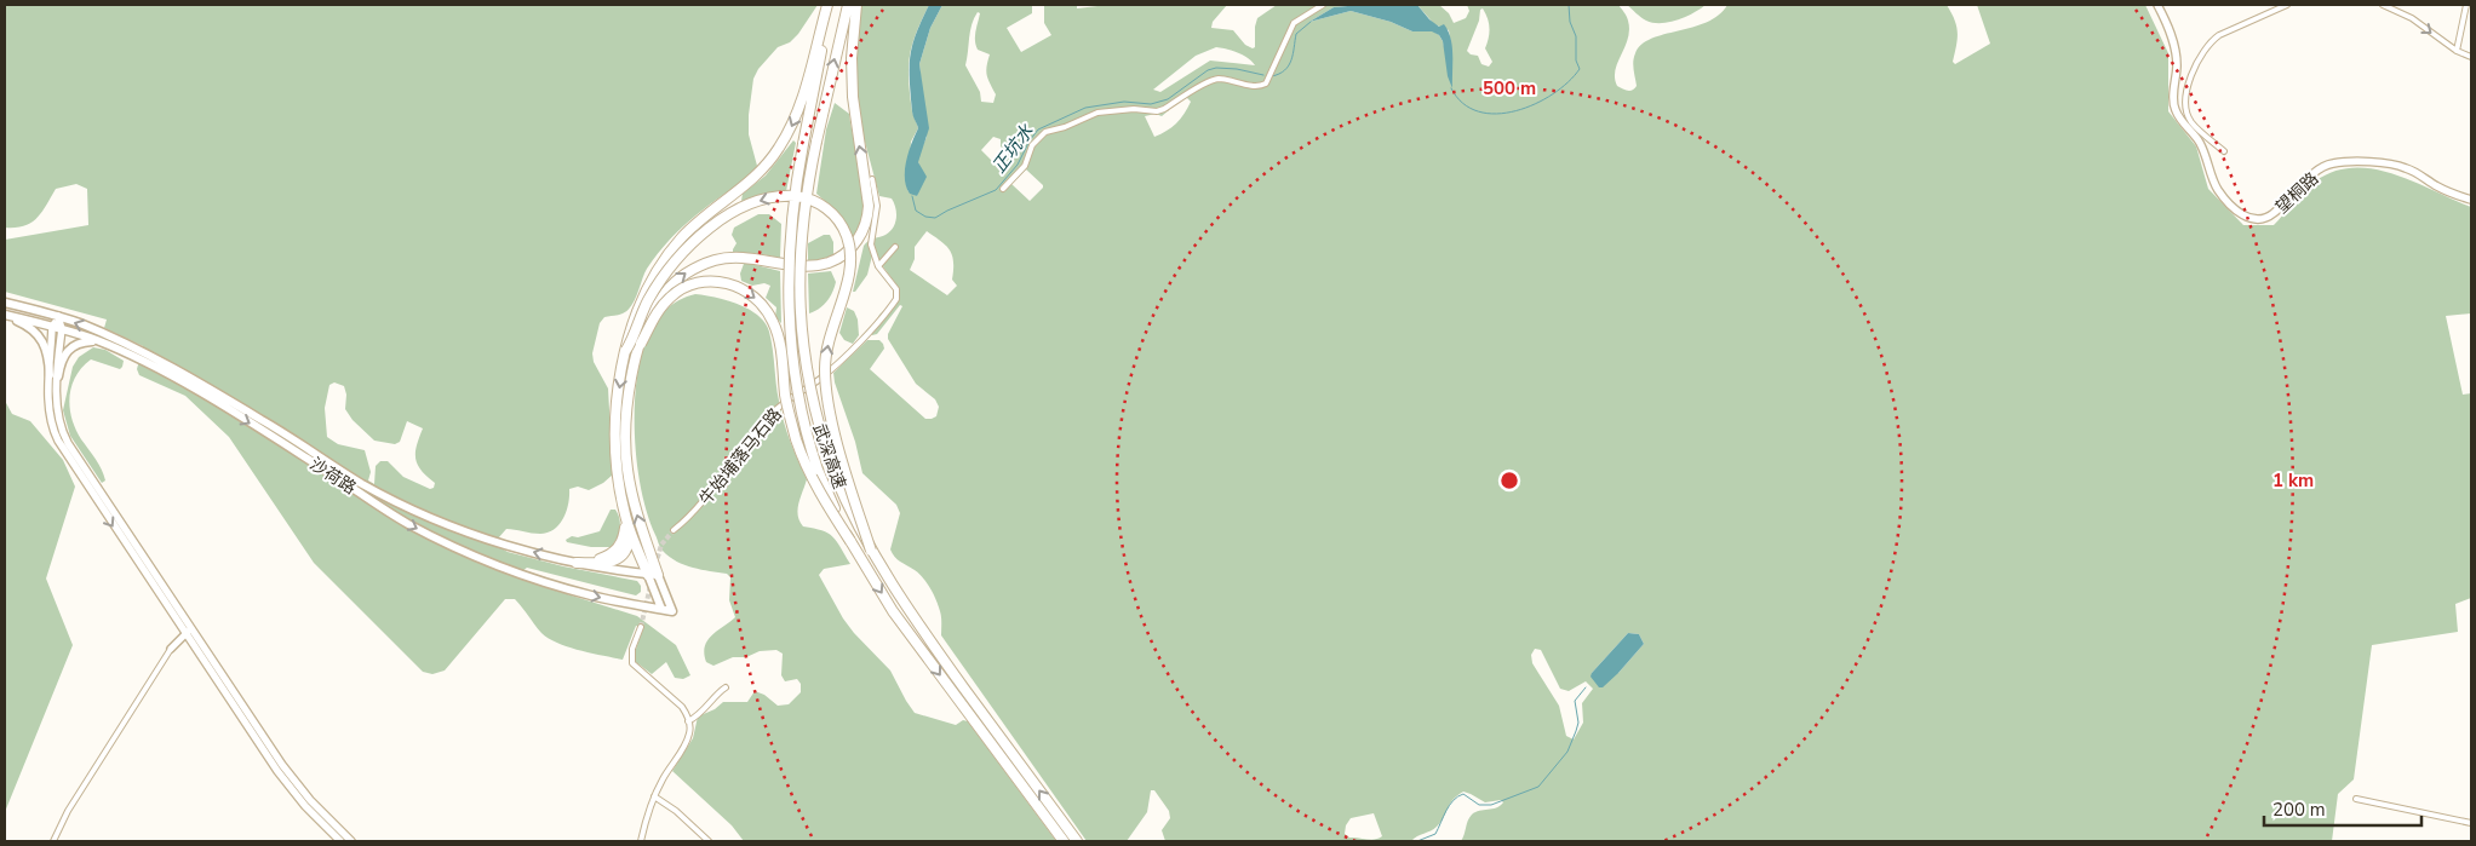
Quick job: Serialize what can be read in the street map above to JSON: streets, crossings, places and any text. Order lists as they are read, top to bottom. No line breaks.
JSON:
{"streets":{"highway":["武深高速"],"main road":["望桐路","沙荷路"],"street":["牛始埔落马石路"]},"water":["正坑水"],"scale_bar":"200 m","rings":["500 m","1 km"]}
